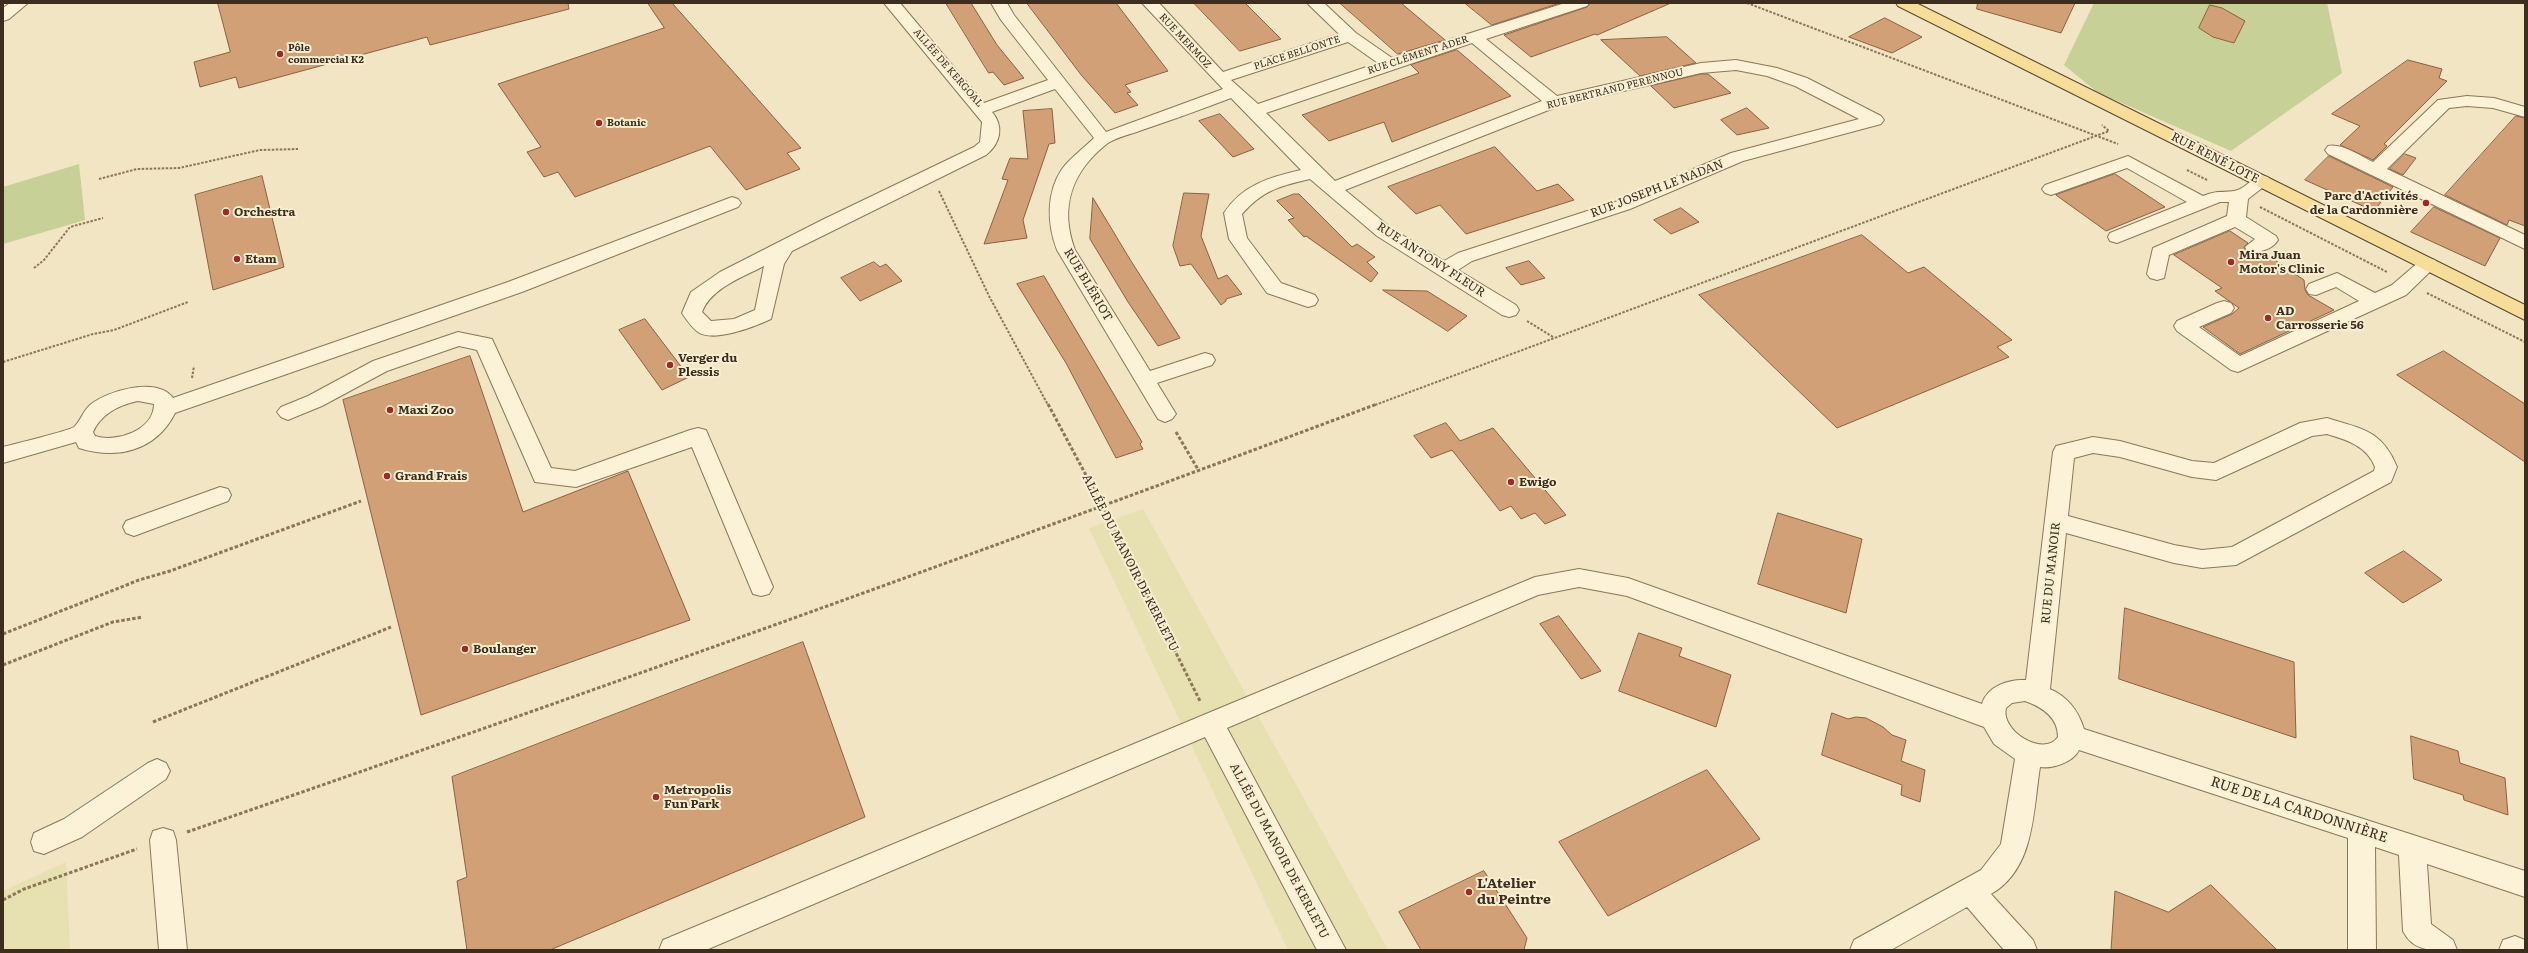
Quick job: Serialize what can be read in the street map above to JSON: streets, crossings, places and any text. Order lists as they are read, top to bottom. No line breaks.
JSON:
{"streets":{"main road":["RUE RENÉ LOTE"],"street":["RUE MERMOZ","PLACE BELLONTE","RUE CLÉMENT ADER","ALLÉE DE KERGOAL","RUE BERTRAND PERENNOU","RUE JOSEPH LE NADAN","RUE ANTONY FLEUR","RUE BLÉRIOT","ALLÉE DU MANOIR DE KERLETU","RUE DU MANOIR","RUE DE LA CARDONNIÈRE"]},"crossings":[["RUE MERMOZ","PLACE BELLONTE"],["RUE MERMOZ","RUE ANTONY FLEUR"],["PLACE BELLONTE","RUE CLÉMENT ADER"],["PLACE BELLONTE","RUE ANTONY FLEUR"],["RUE CLÉMENT ADER","RUE ANTONY FLEUR"],["RUE BERTRAND PERENNOU","RUE JOSEPH LE NADAN"],["RUE BERTRAND PERENNOU","RUE ANTONY FLEUR"],["RUE JOSEPH LE NADAN","RUE ANTONY FLEUR"],["RUE DU MANOIR","RUE DE LA CARDONNIÈRE"]],"places":["Pôle commercial K2","Botanic","Parc d'Activités de la Cardonnière","Orchestra","Etam","Mira Juan Motor's Clinic","AD Carrosserie 56","Verger du Plessis","Maxi Zoo","Grand Frais","Ewigo","Boulanger","Metropolis Fun Park","L'Atelier du Peintre"]}
